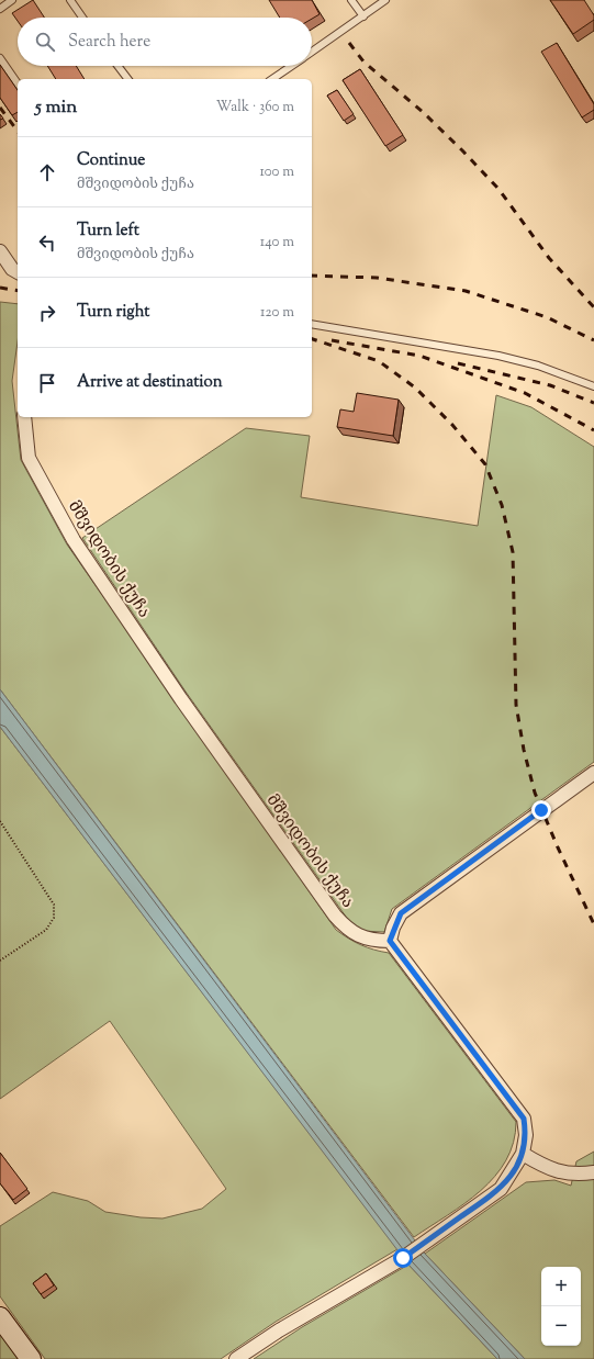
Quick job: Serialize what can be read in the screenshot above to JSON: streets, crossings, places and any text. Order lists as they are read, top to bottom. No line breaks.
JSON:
{"streets":{"street":["მშვიდობის ქუჩა"]},"page":{"search":"Search here","heading":["5 min","Walk · 360 m"],"list":[["Continue","მშვიდობის ქუჩა","100 m"],["Turn left","მშვიდობის ქუჩა","140 m"],["Turn right","120 m"],"Arrive at destination"],"map_buttons":["+","−"]}}
